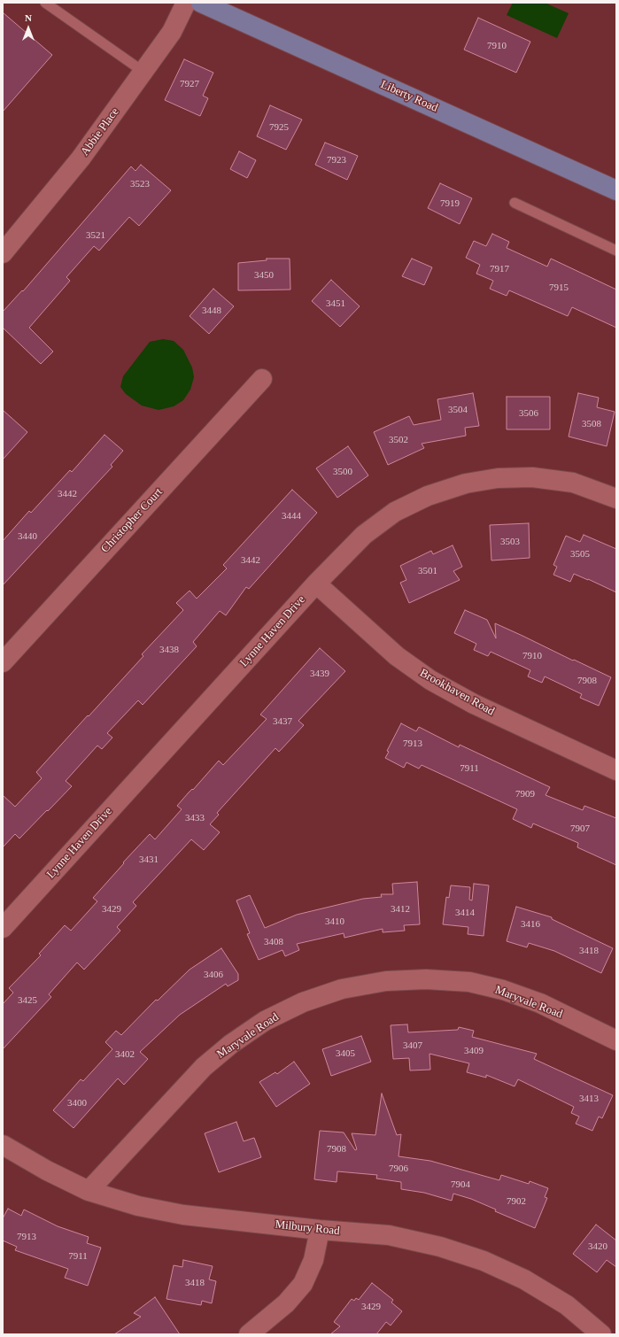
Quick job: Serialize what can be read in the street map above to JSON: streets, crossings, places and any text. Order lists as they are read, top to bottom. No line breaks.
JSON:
{"streets":{"main road":["Liberty Road"],"street":["Abbie Place","Christopher Court","Lynne Haven Drive","Brookhaven Road","Maryvale Road","Milbury Road"]},"crossings":[["Lynne Haven Drive","Brookhaven Road"],["Maryvale Road","Milbury Road"]],"house_numbers":["7910","7927","7925","7923","3523","7919","3521","7917","3450","7915","3451","3448","3504","3506","3508","3502","3500","3442","3444","3440","3503","3505","3442","3501","3438","7910","3439","7908","3437","7913","7911","7909","3433","7907","3431","3429","3412","3414","3410","3416","3408","3418","3406","3425","3407","3409","3405","3402","3413","3400","7908","7906","7904","7902","7913","3420","7911","3418","3429"],"north":"top"}
